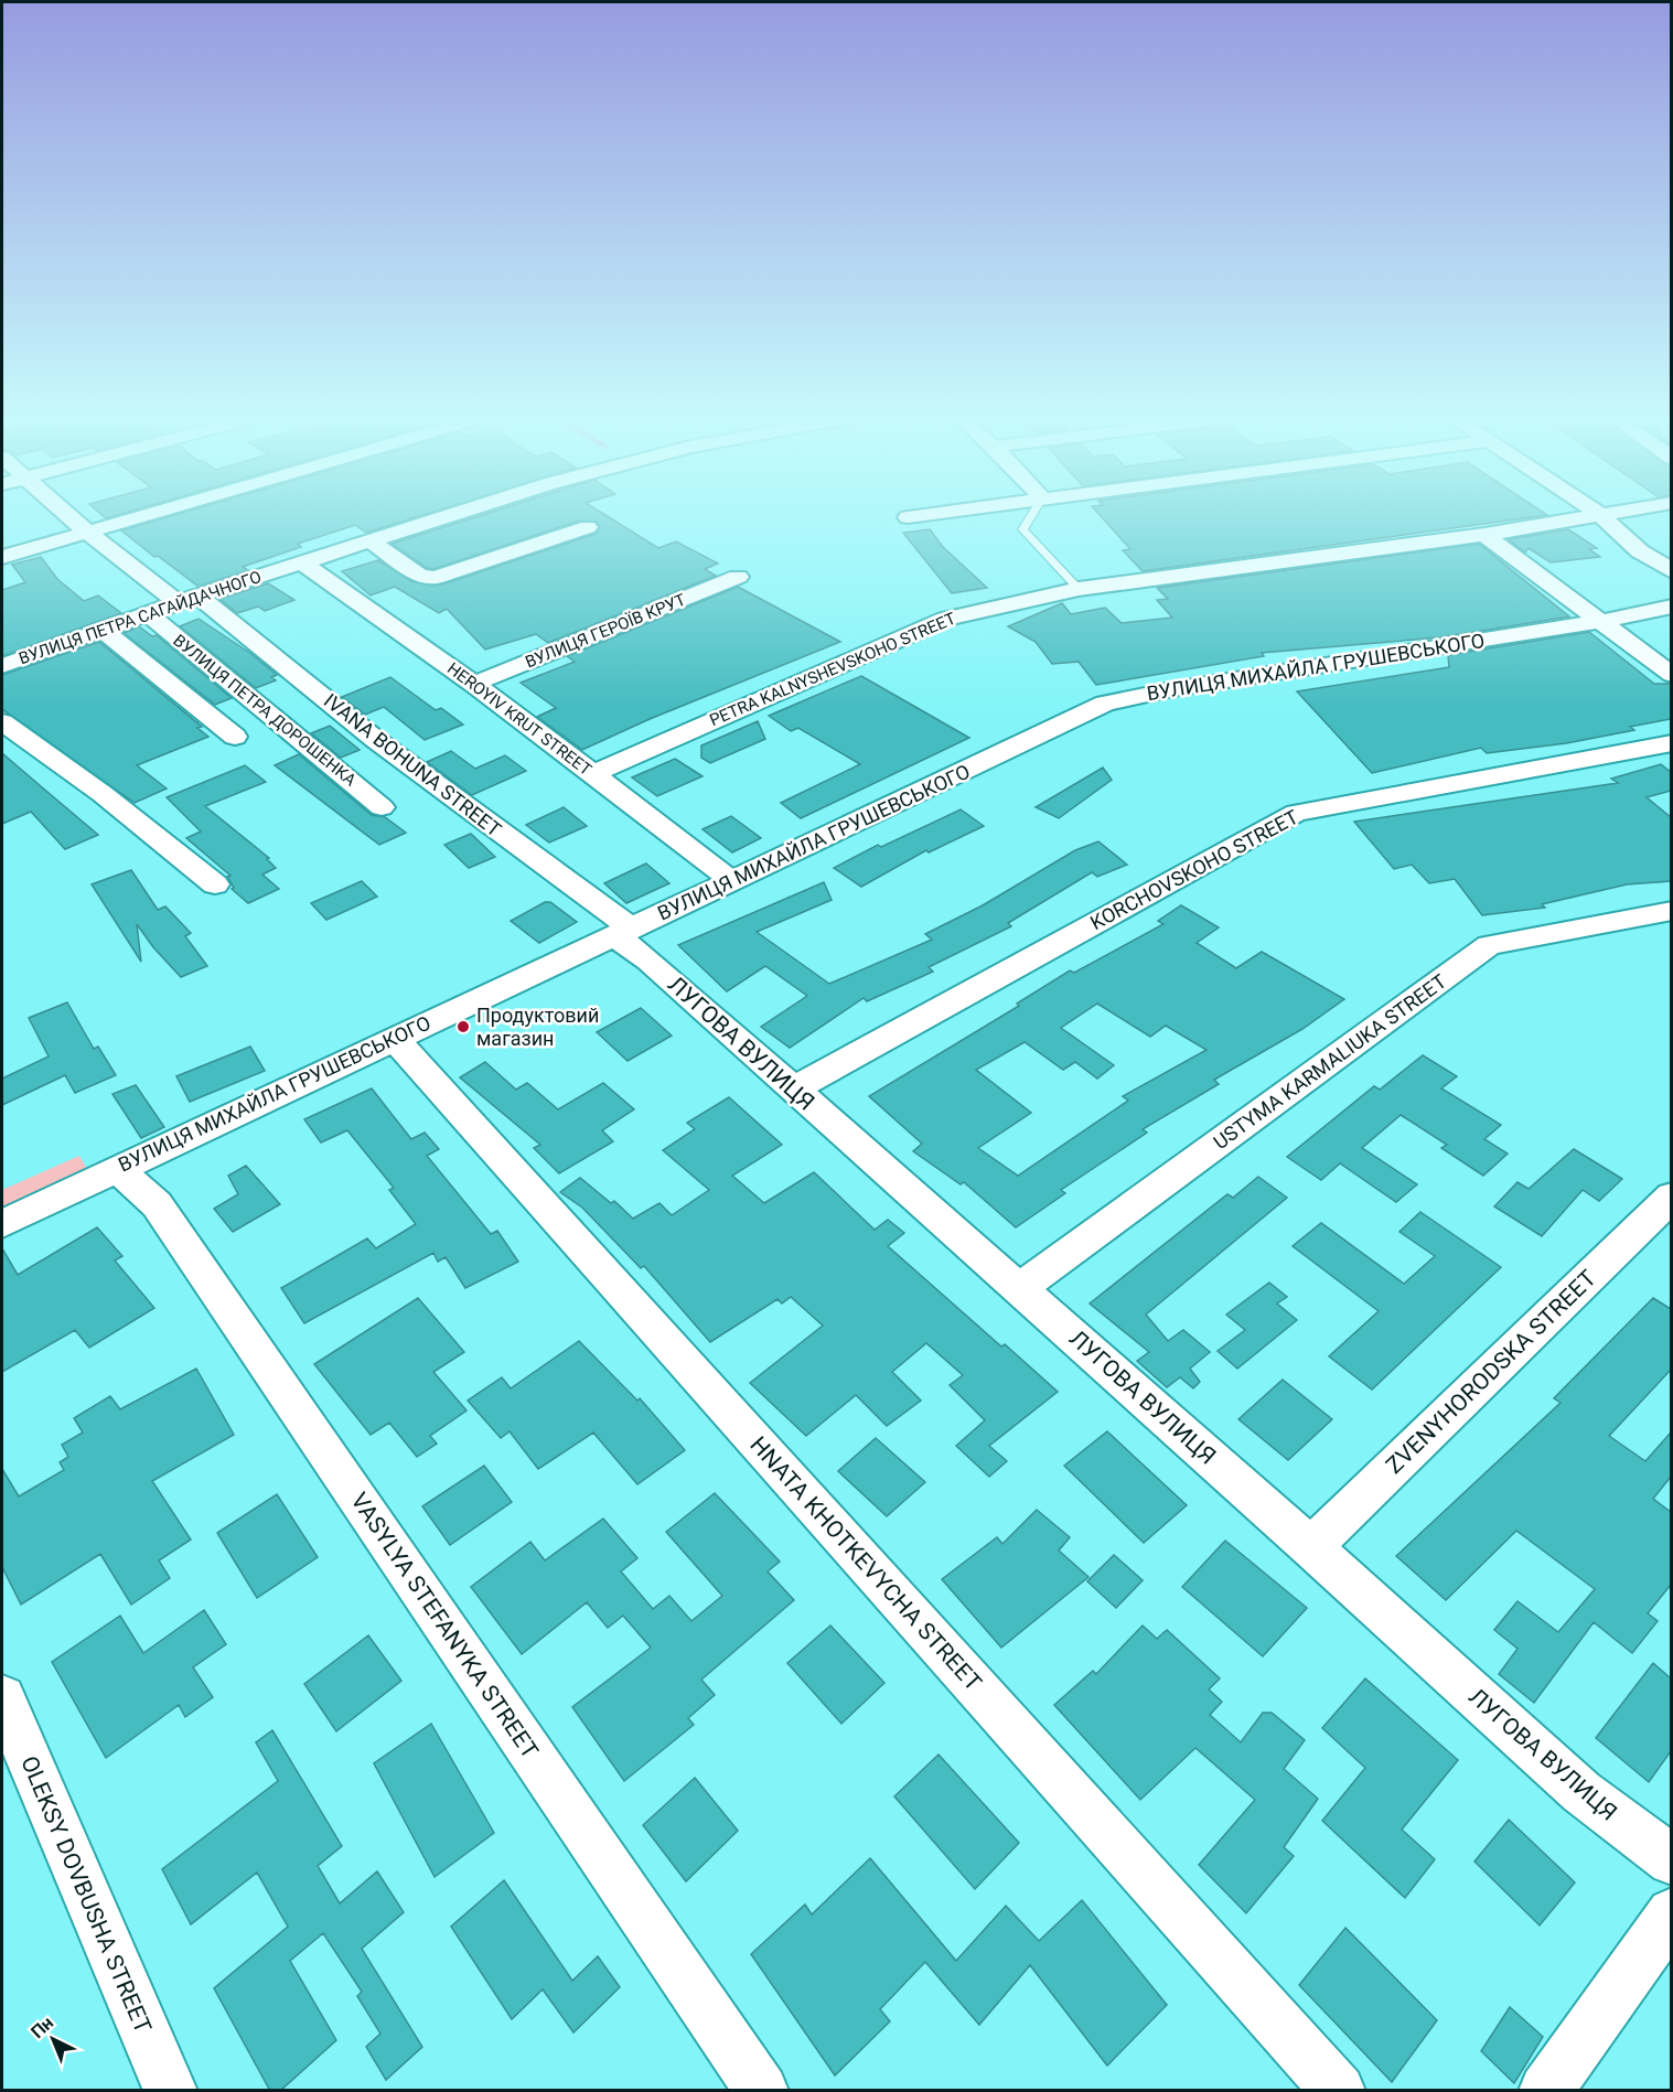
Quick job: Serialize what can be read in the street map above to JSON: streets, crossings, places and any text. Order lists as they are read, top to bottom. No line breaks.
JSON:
{"streets":{"street":["ВУЛИЦЯ ПЕТРА САГАЙДАЧНОГО","ВУЛИЦЯ ГЕРОЇВ КРУТ","ВУЛИЦЯ МИХАЙЛА ГРУШЕВСЬКОГО","PETRA KALNYSHEVSKOHO STREET","ВУЛИЦЯ ПЕТРА ДОРОШЕНКА","HEROYIV KRUT STREET","IVANA BOHUNA STREET","KORCHOVSKOHO STREET","ЛУГОВА ВУЛИЦЯ","USTYMA KARMALIUKA STREET","ZVENYHORODSKA STREET","HNATA KHOTKEVYCHA STREET","VASYLYA STEFANYKA STREET","OLEKSY DOVBUSHA STREET"]},"crossings":[["ВУЛИЦЯ ПЕТРА САГАЙДАЧНОГО","ВУЛИЦЯ ПЕТРА ДОРОШЕНКА"],["ВУЛИЦЯ ПЕТРА САГАЙДАЧНОГО","HEROYIV KRUT STREET"],["ВУЛИЦЯ ПЕТРА САГАЙДАЧНОГО","IVANA BOHUNA STREET"],["ВУЛИЦЯ ГЕРОЇВ КРУТ","HEROYIV KRUT STREET"],["ВУЛИЦЯ МИХАЙЛА ГРУШЕВСЬКОГО","HEROYIV KRUT STREET"],["ВУЛИЦЯ МИХАЙЛА ГРУШЕВСЬКОГО","IVANA BOHUNA STREET"],["ВУЛИЦЯ МИХАЙЛА ГРУШЕВСЬКОГО","ЛУГОВА ВУЛИЦЯ"],["ВУЛИЦЯ МИХАЙЛА ГРУШЕВСЬКОГО","HNATA KHOTKEVYCHA STREET"],["ВУЛИЦЯ МИХАЙЛА ГРУШЕВСЬКОГО","VASYLYA STEFANYKA STREET"],["PETRA KALNYSHEVSKOHO STREET","HEROYIV KRUT STREET"],["IVANA BOHUNA STREET","ЛУГОВА ВУЛИЦЯ"],["KORCHOVSKOHO STREET","ЛУГОВА ВУЛИЦЯ"],["ЛУГОВА ВУЛИЦЯ","USTYMA KARMALIUKA STREET"],["ЛУГОВА ВУЛИЦЯ","ZVENYHORODSKA STREET"]],"places":["Продуктовий магазин"],"north":"top left"}
